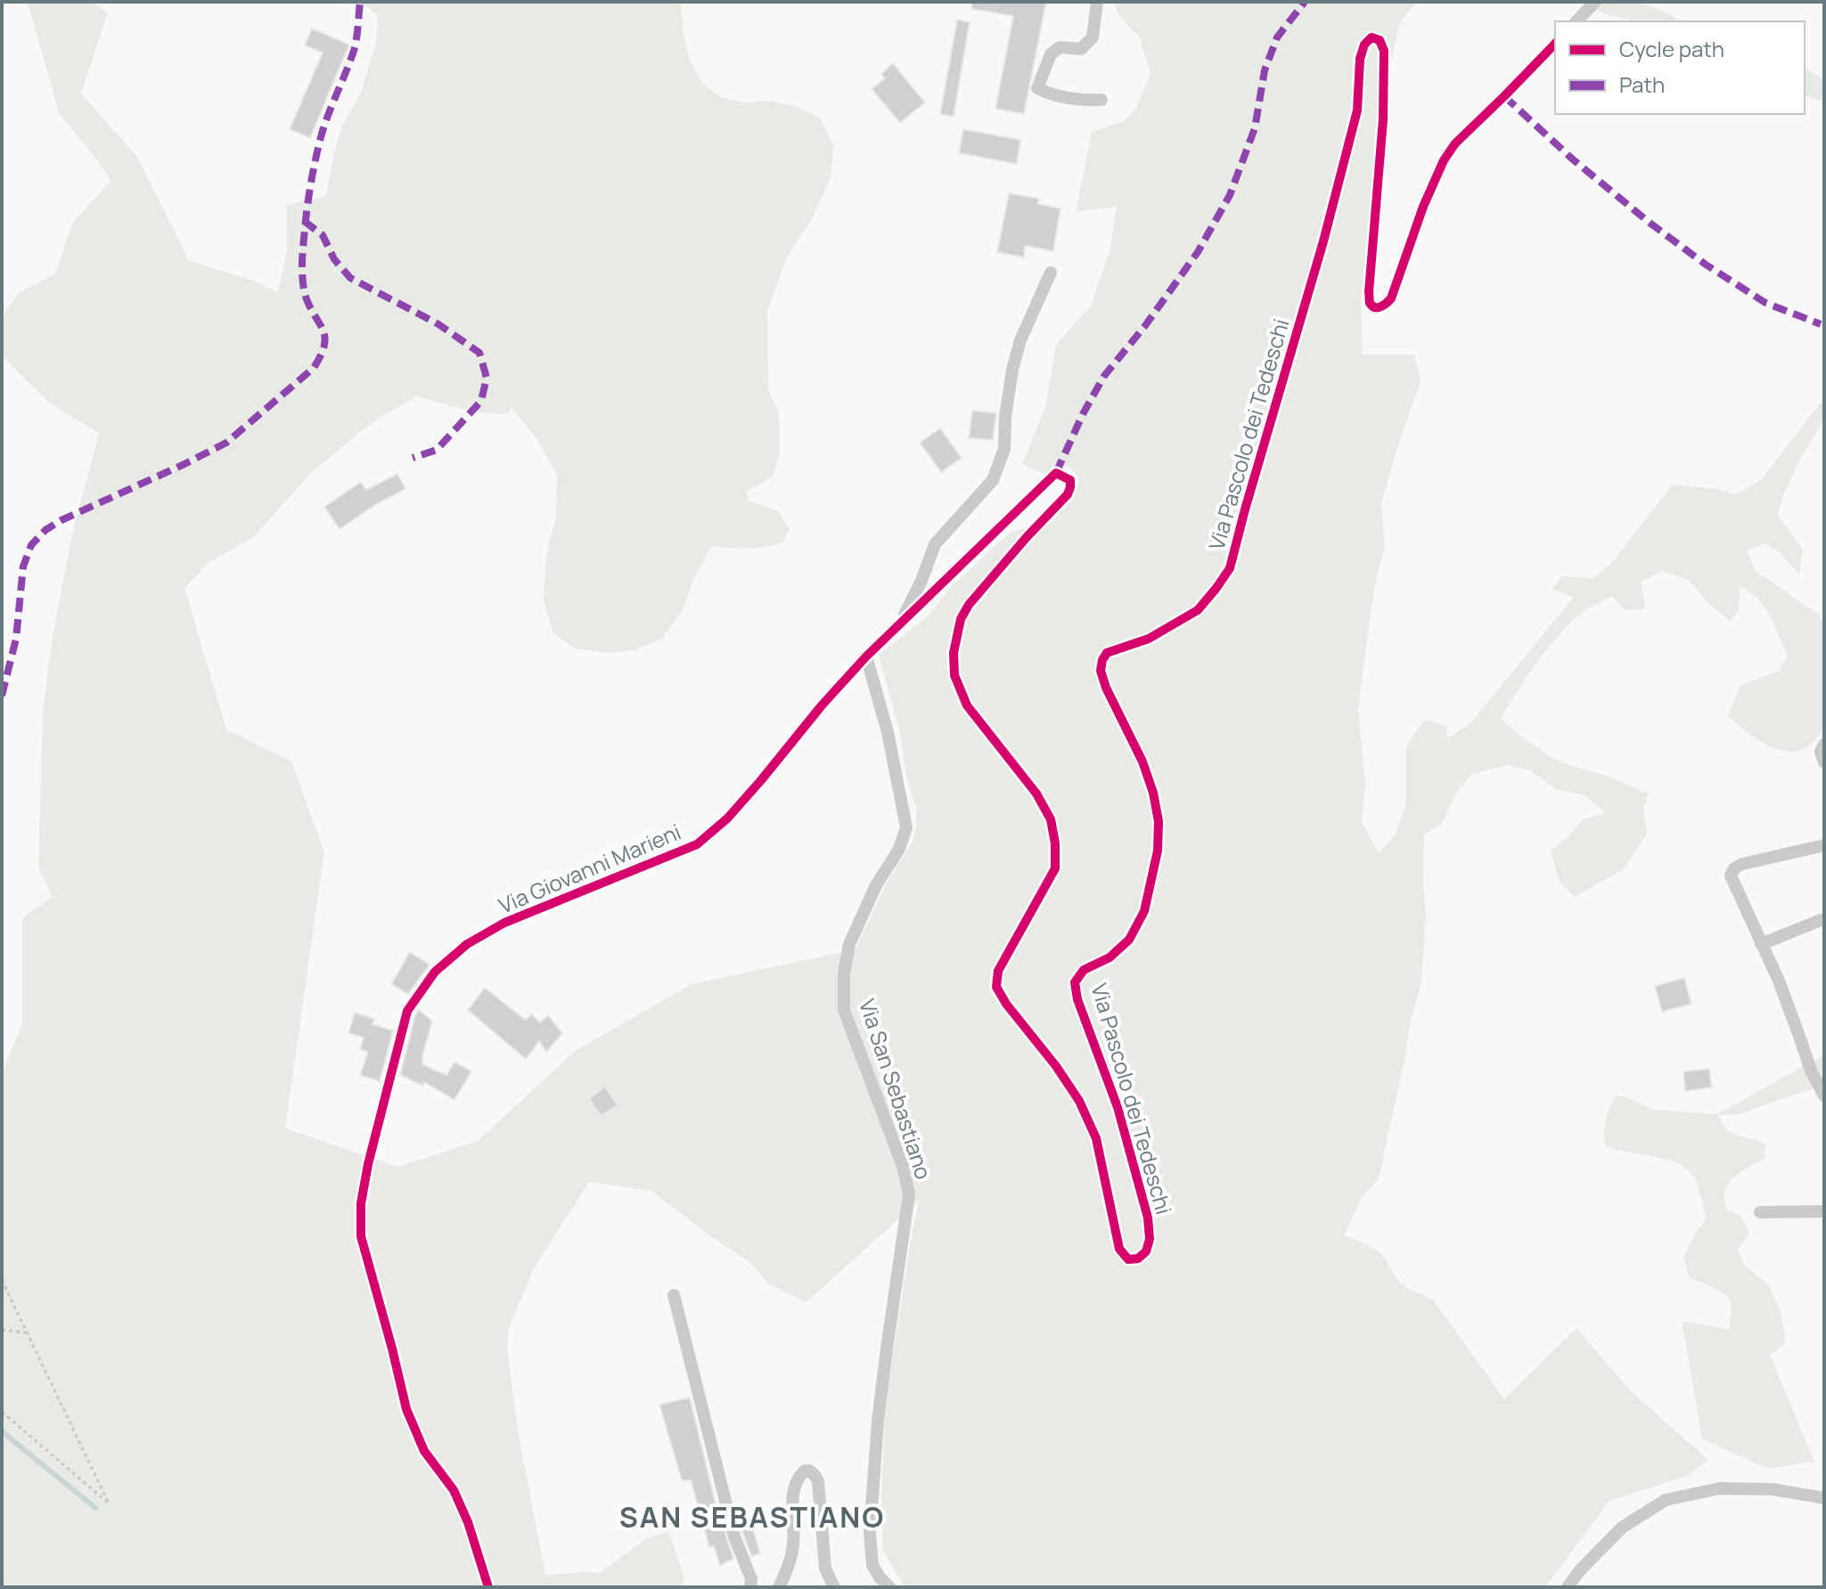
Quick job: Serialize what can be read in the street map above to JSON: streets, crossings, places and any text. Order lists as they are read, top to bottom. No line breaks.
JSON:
{"streets":{"street":["Via Pascolo dei Tedeschi","Via Giovanni Marieni","Via San Sebastiano"]},"crossings":[["Via Pascolo dei Tedeschi","Via Giovanni Marieni"],["Via Giovanni Marieni","Via San Sebastiano"]],"districts":["SAN SEBASTIANO"],"legend":["Cycle path","Path"]}
